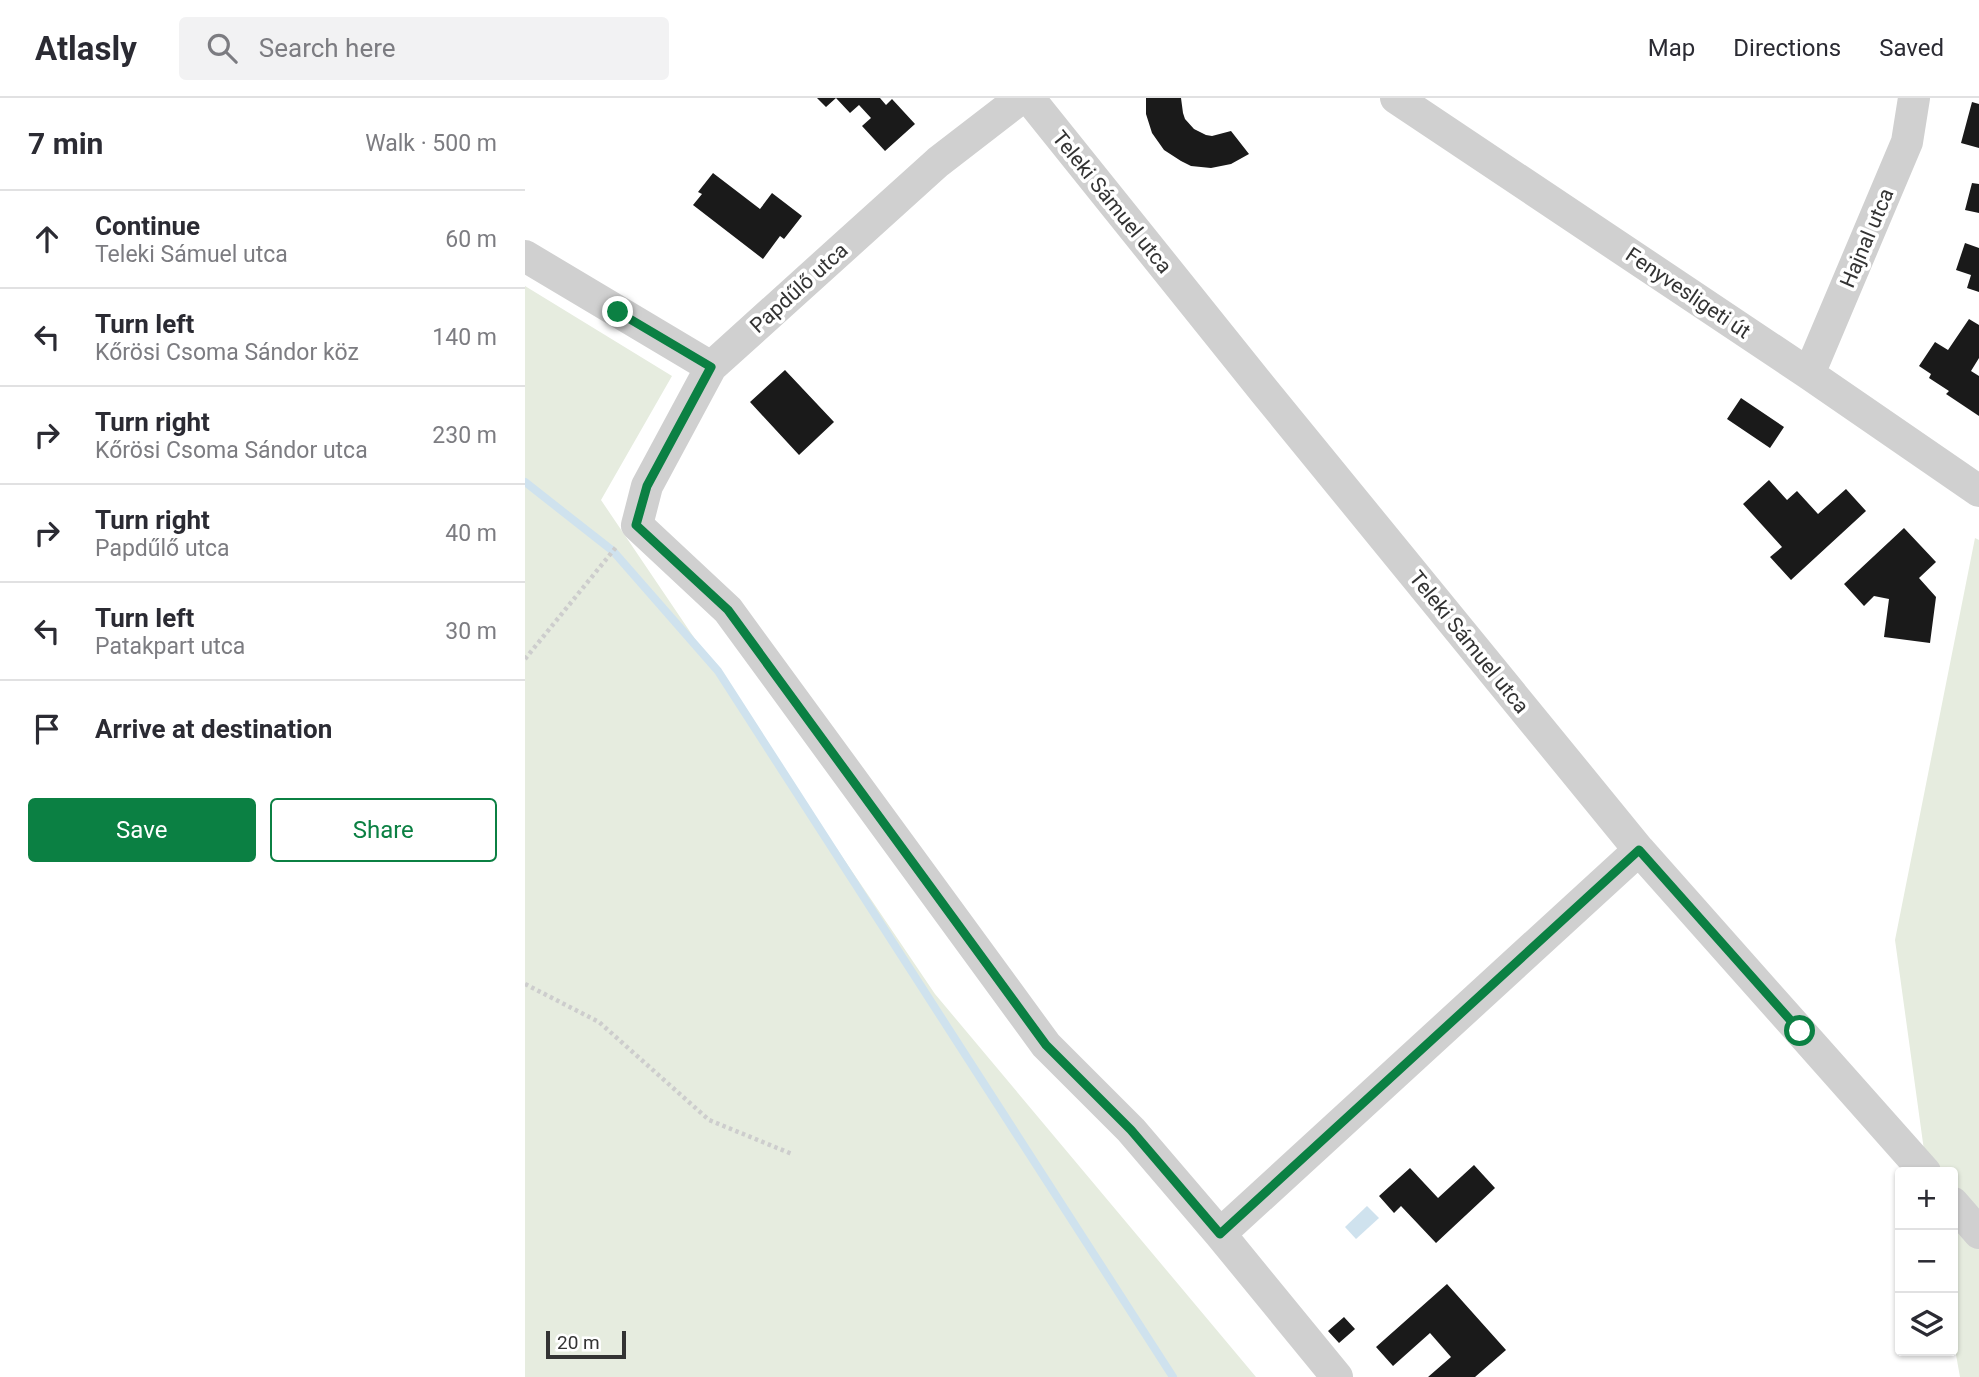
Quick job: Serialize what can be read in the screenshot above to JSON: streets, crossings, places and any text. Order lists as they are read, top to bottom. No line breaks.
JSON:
{"streets":{"street":["Teleki Sámuel utca","Hajnal utca","Papdűlő utca","Fenyvesligeti út"]},"crossings":[["Teleki Sámuel utca","Papdűlő utca"],["Hajnal utca","Fenyvesligeti út"]],"scale_bar":"20 m","page":{"header":"Atlasly","search":"Search here","nav":["Map","Directions","Saved"],"heading":["7 min","Walk · 500 m"],"list":[["Continue","Teleki Sámuel utca","60 m"],["Turn left","Kőrösi Csoma Sándor köz","140 m"],["Turn right","Kőrösi Csoma Sándor utca","230 m"],["Turn right","Papdűlő utca","40 m"],["Turn left","Patakpart utca","30 m"],"Arrive at destination"],"buttons":["Save","Share"],"map_buttons":["+","−"],"scale":"20 m"}}
